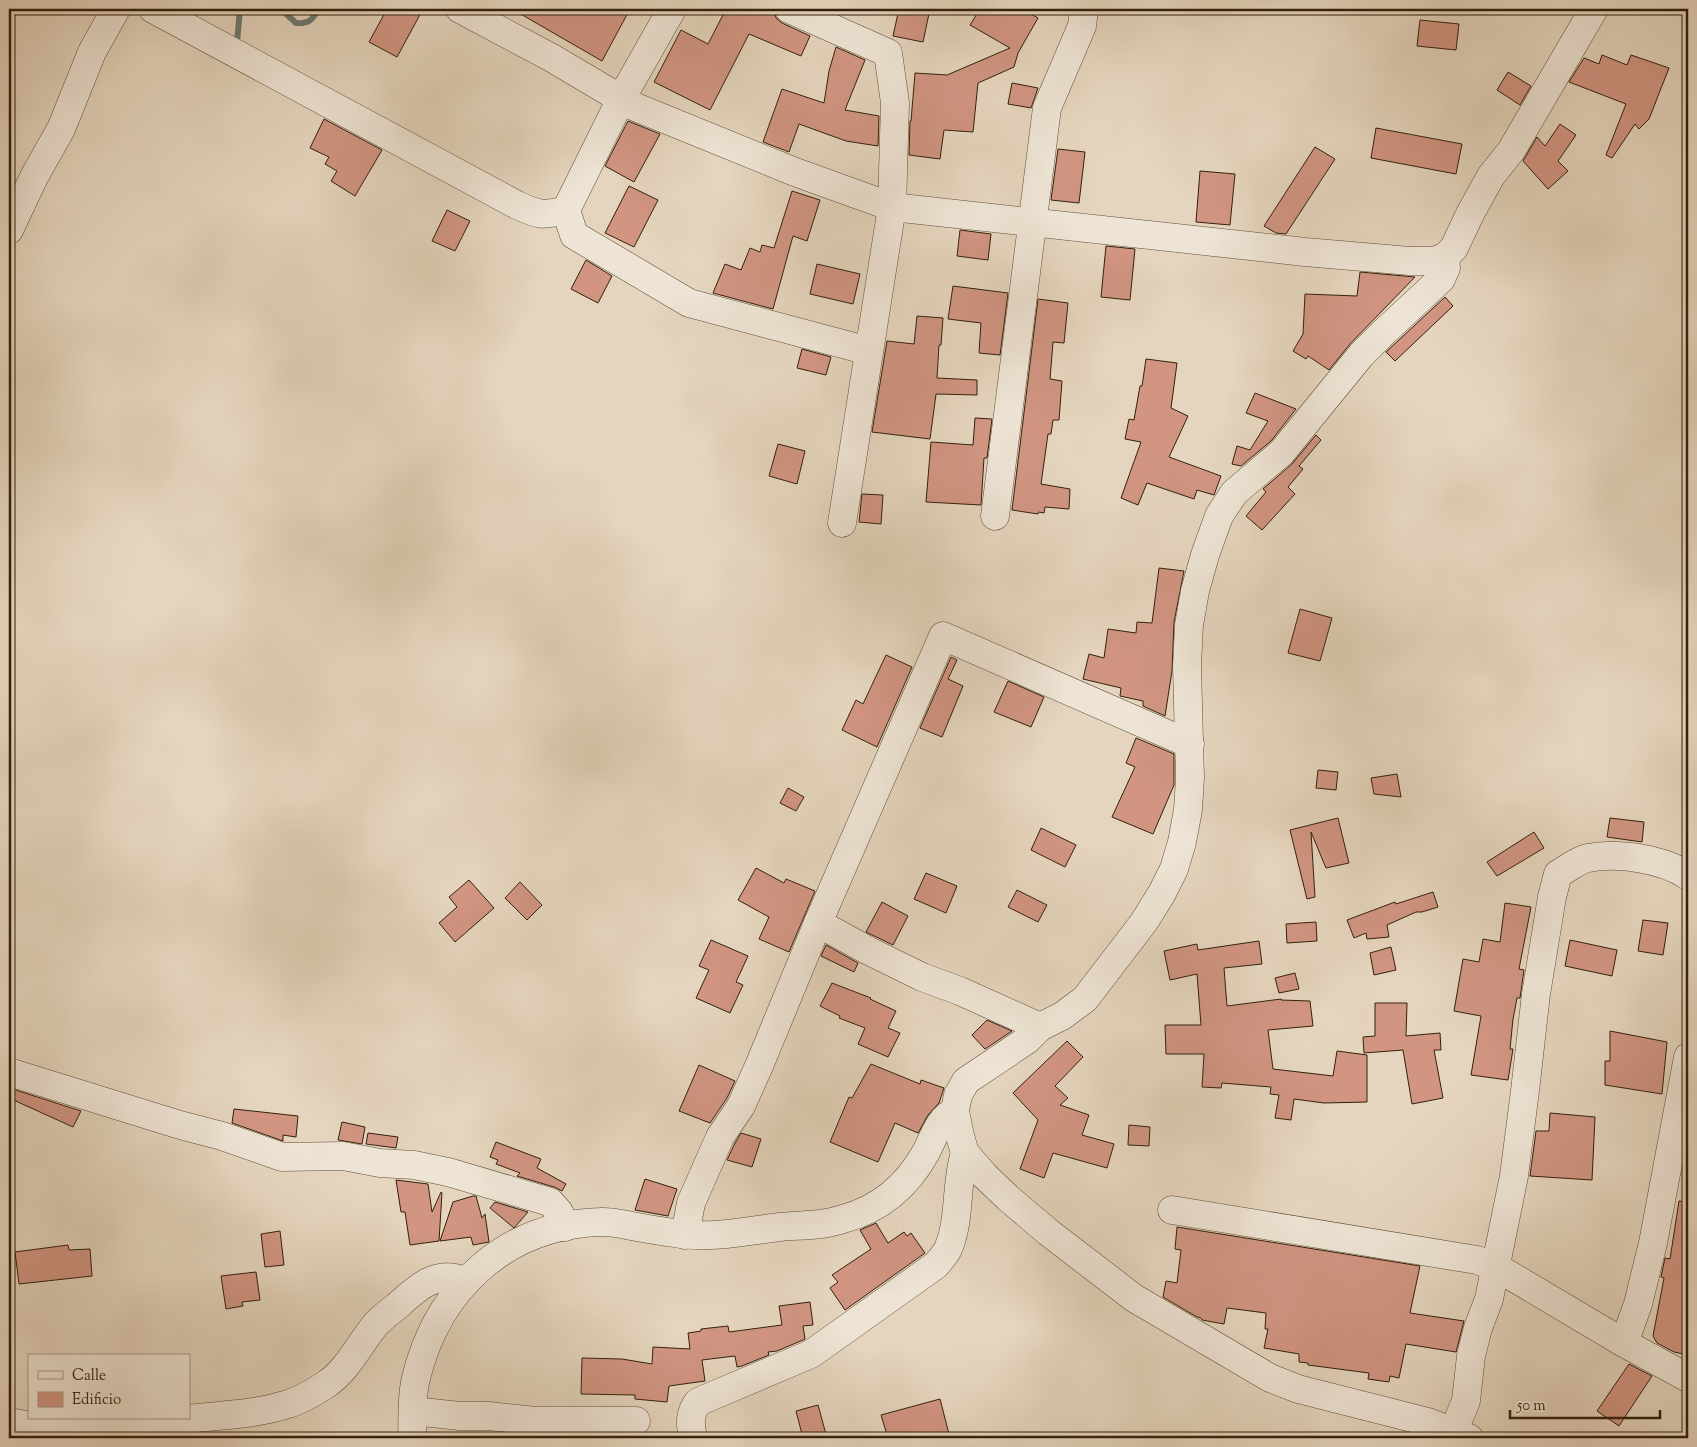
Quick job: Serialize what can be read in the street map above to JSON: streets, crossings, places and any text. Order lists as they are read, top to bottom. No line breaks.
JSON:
{"legend":["Calle","Edificio"],"scale_bar":"50 m"}
